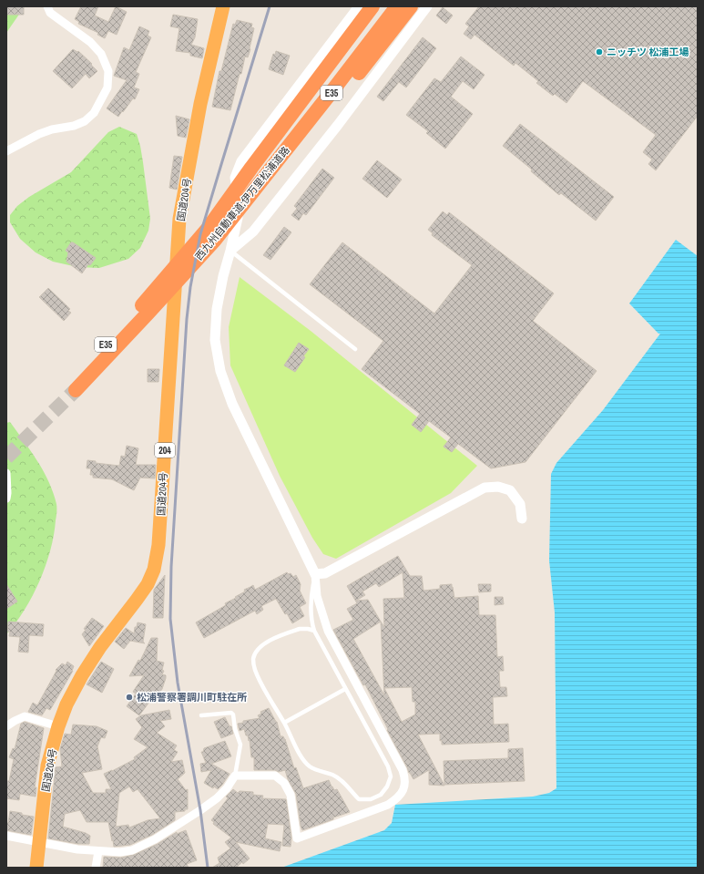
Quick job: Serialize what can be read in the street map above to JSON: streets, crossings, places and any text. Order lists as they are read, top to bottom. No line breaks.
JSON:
{"streets":{"highway":["E35","国道204号","西九州自動車道;伊万里松浦道路","204"]},"places":["ニッチツ 松浦工場","松浦警察署調川町駐在所"]}
